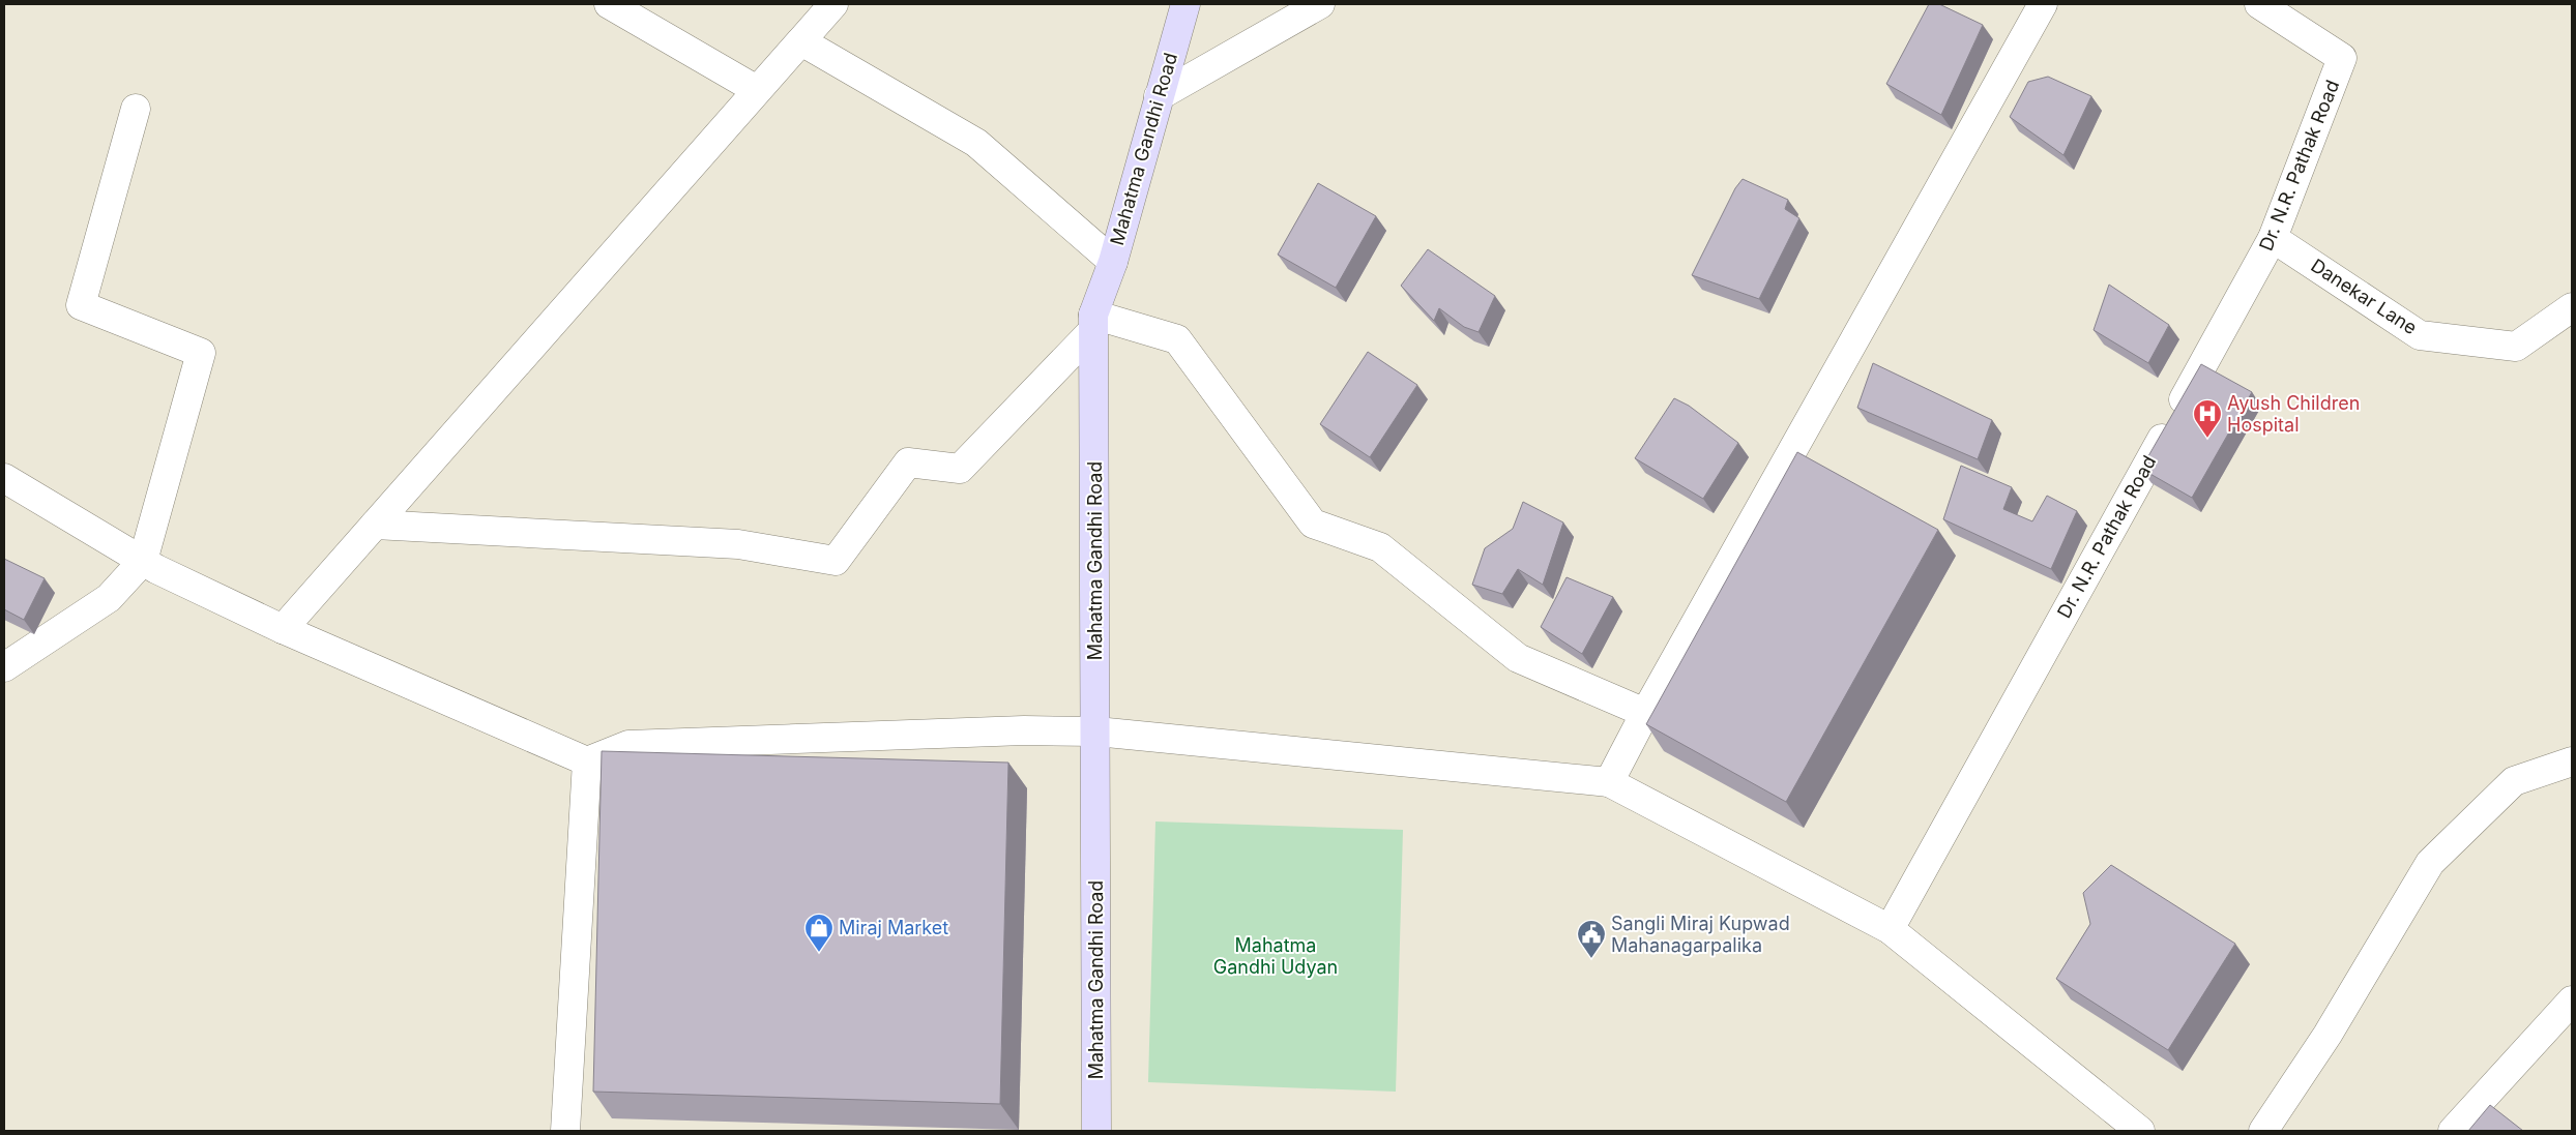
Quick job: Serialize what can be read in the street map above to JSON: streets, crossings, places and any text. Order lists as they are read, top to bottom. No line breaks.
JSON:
{"streets":{"main road":["Mahatma Gandhi Road"],"street":["Dr. N.R. Pathak Road","Danekar Lane"]},"crossings":[["Dr. N.R. Pathak Road","Danekar Lane"]],"parks":["Mahatma Gandhi Udyan"],"places":{"hospital":["Ayush Children Hospital"],"shop":["Miraj Market"],"public building":["Sangli Miraj Kupwad Mahanagarpalika"]}}
